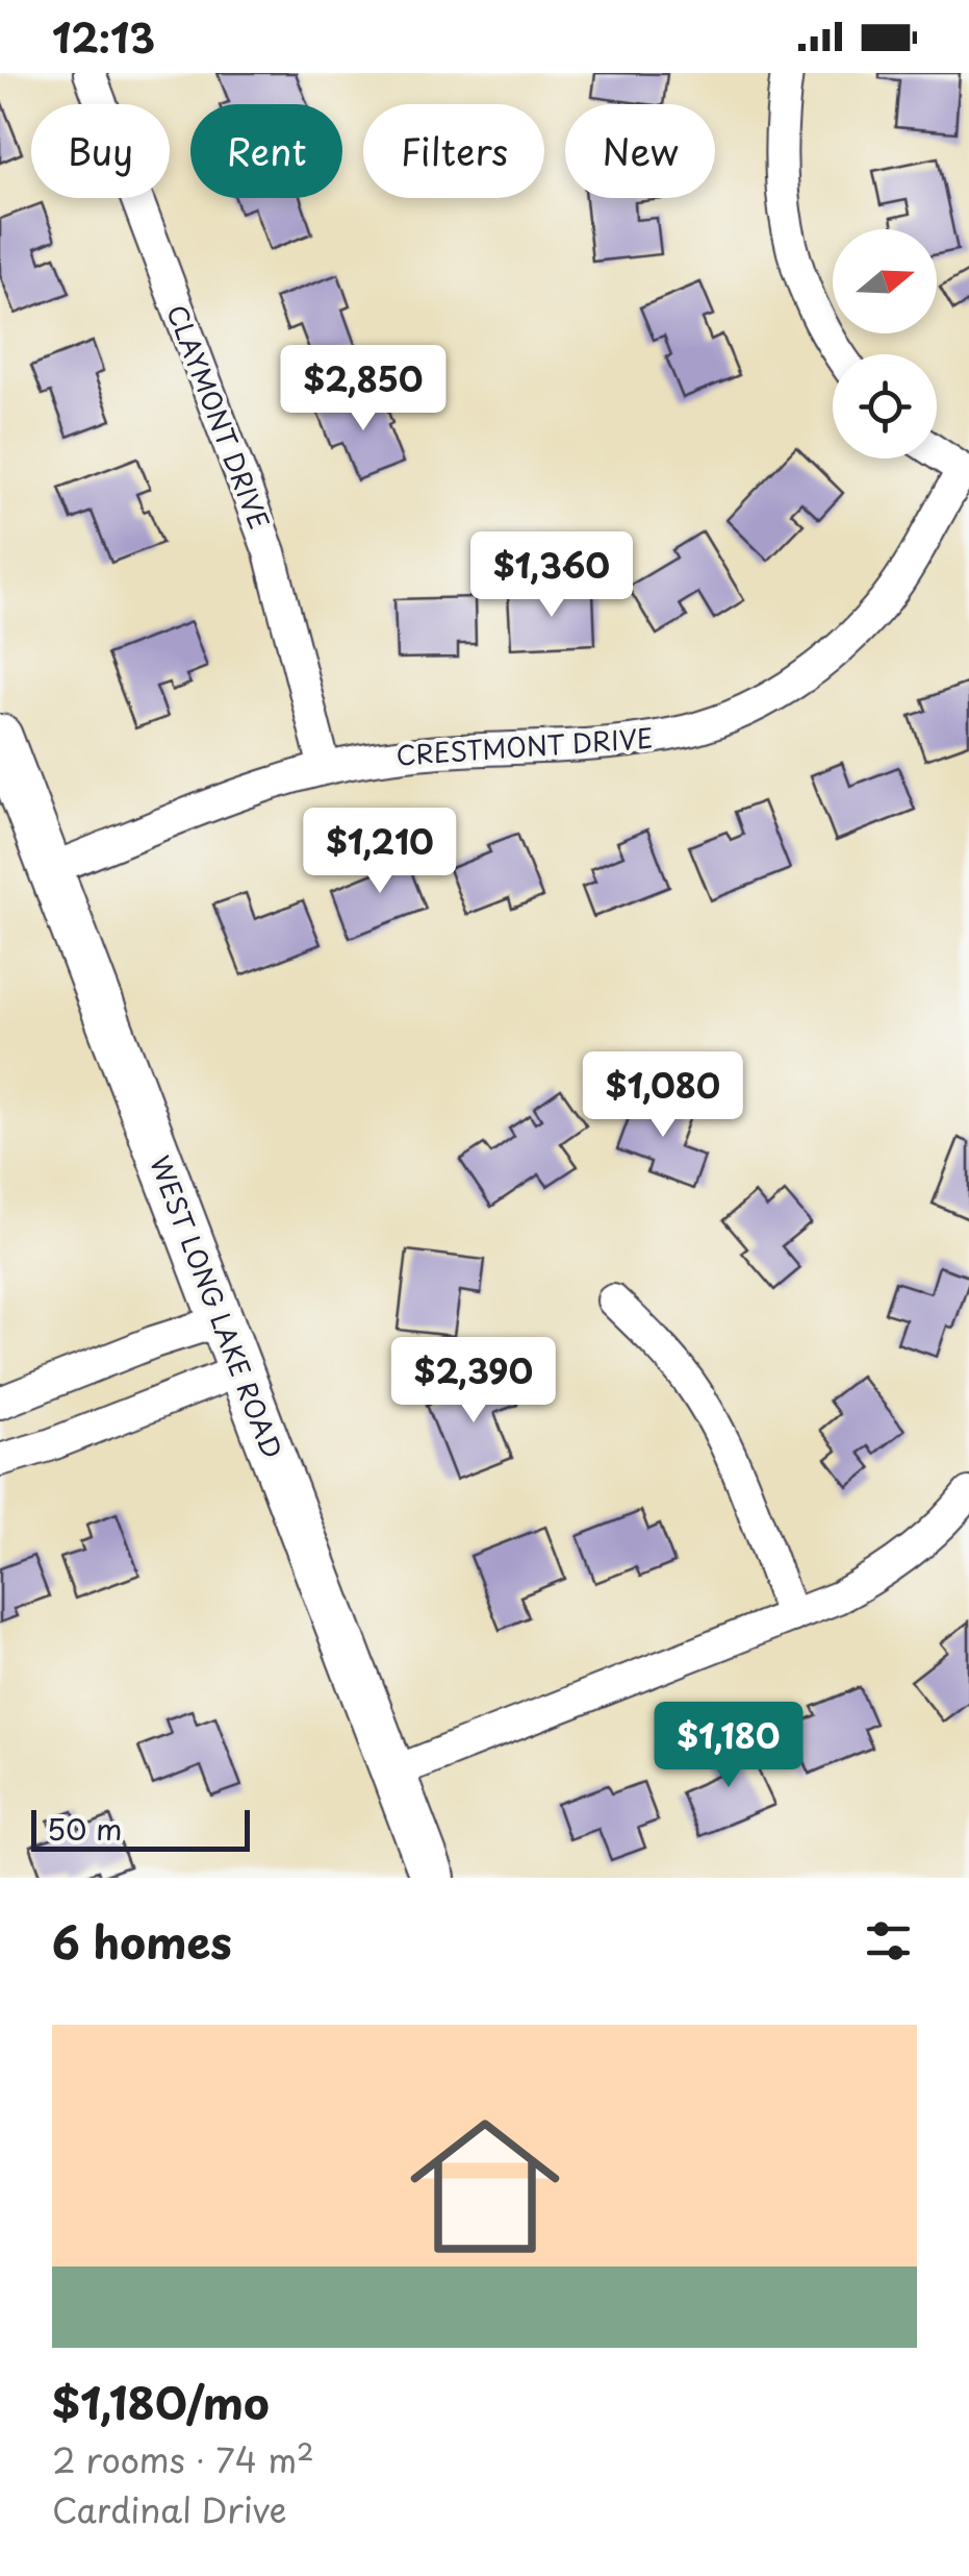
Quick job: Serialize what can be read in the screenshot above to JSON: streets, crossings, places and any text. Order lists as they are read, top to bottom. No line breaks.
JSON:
{"streets":{"main road":["WEST LONG LAKE ROAD"],"street":["CLAYMONT DRIVE","CRESTMONT DRIVE"]},"crossings":[["CLAYMONT DRIVE","CRESTMONT DRIVE"],["CRESTMONT DRIVE","WEST LONG LAKE ROAD"]],"scale_bar":"50 m","north":"right","page":{"status":"12:13","chip":["Buy","Rent","Filters","New"],"price":["$2,850","$1,360","$1,210","$1,080","$2,390","$1,180"],"scale":"50 m","heading":"6 homes","list":[{"name":"$1,180/mo","note":"2 rooms · 74 m² · Cardinal Drive"}]}}
